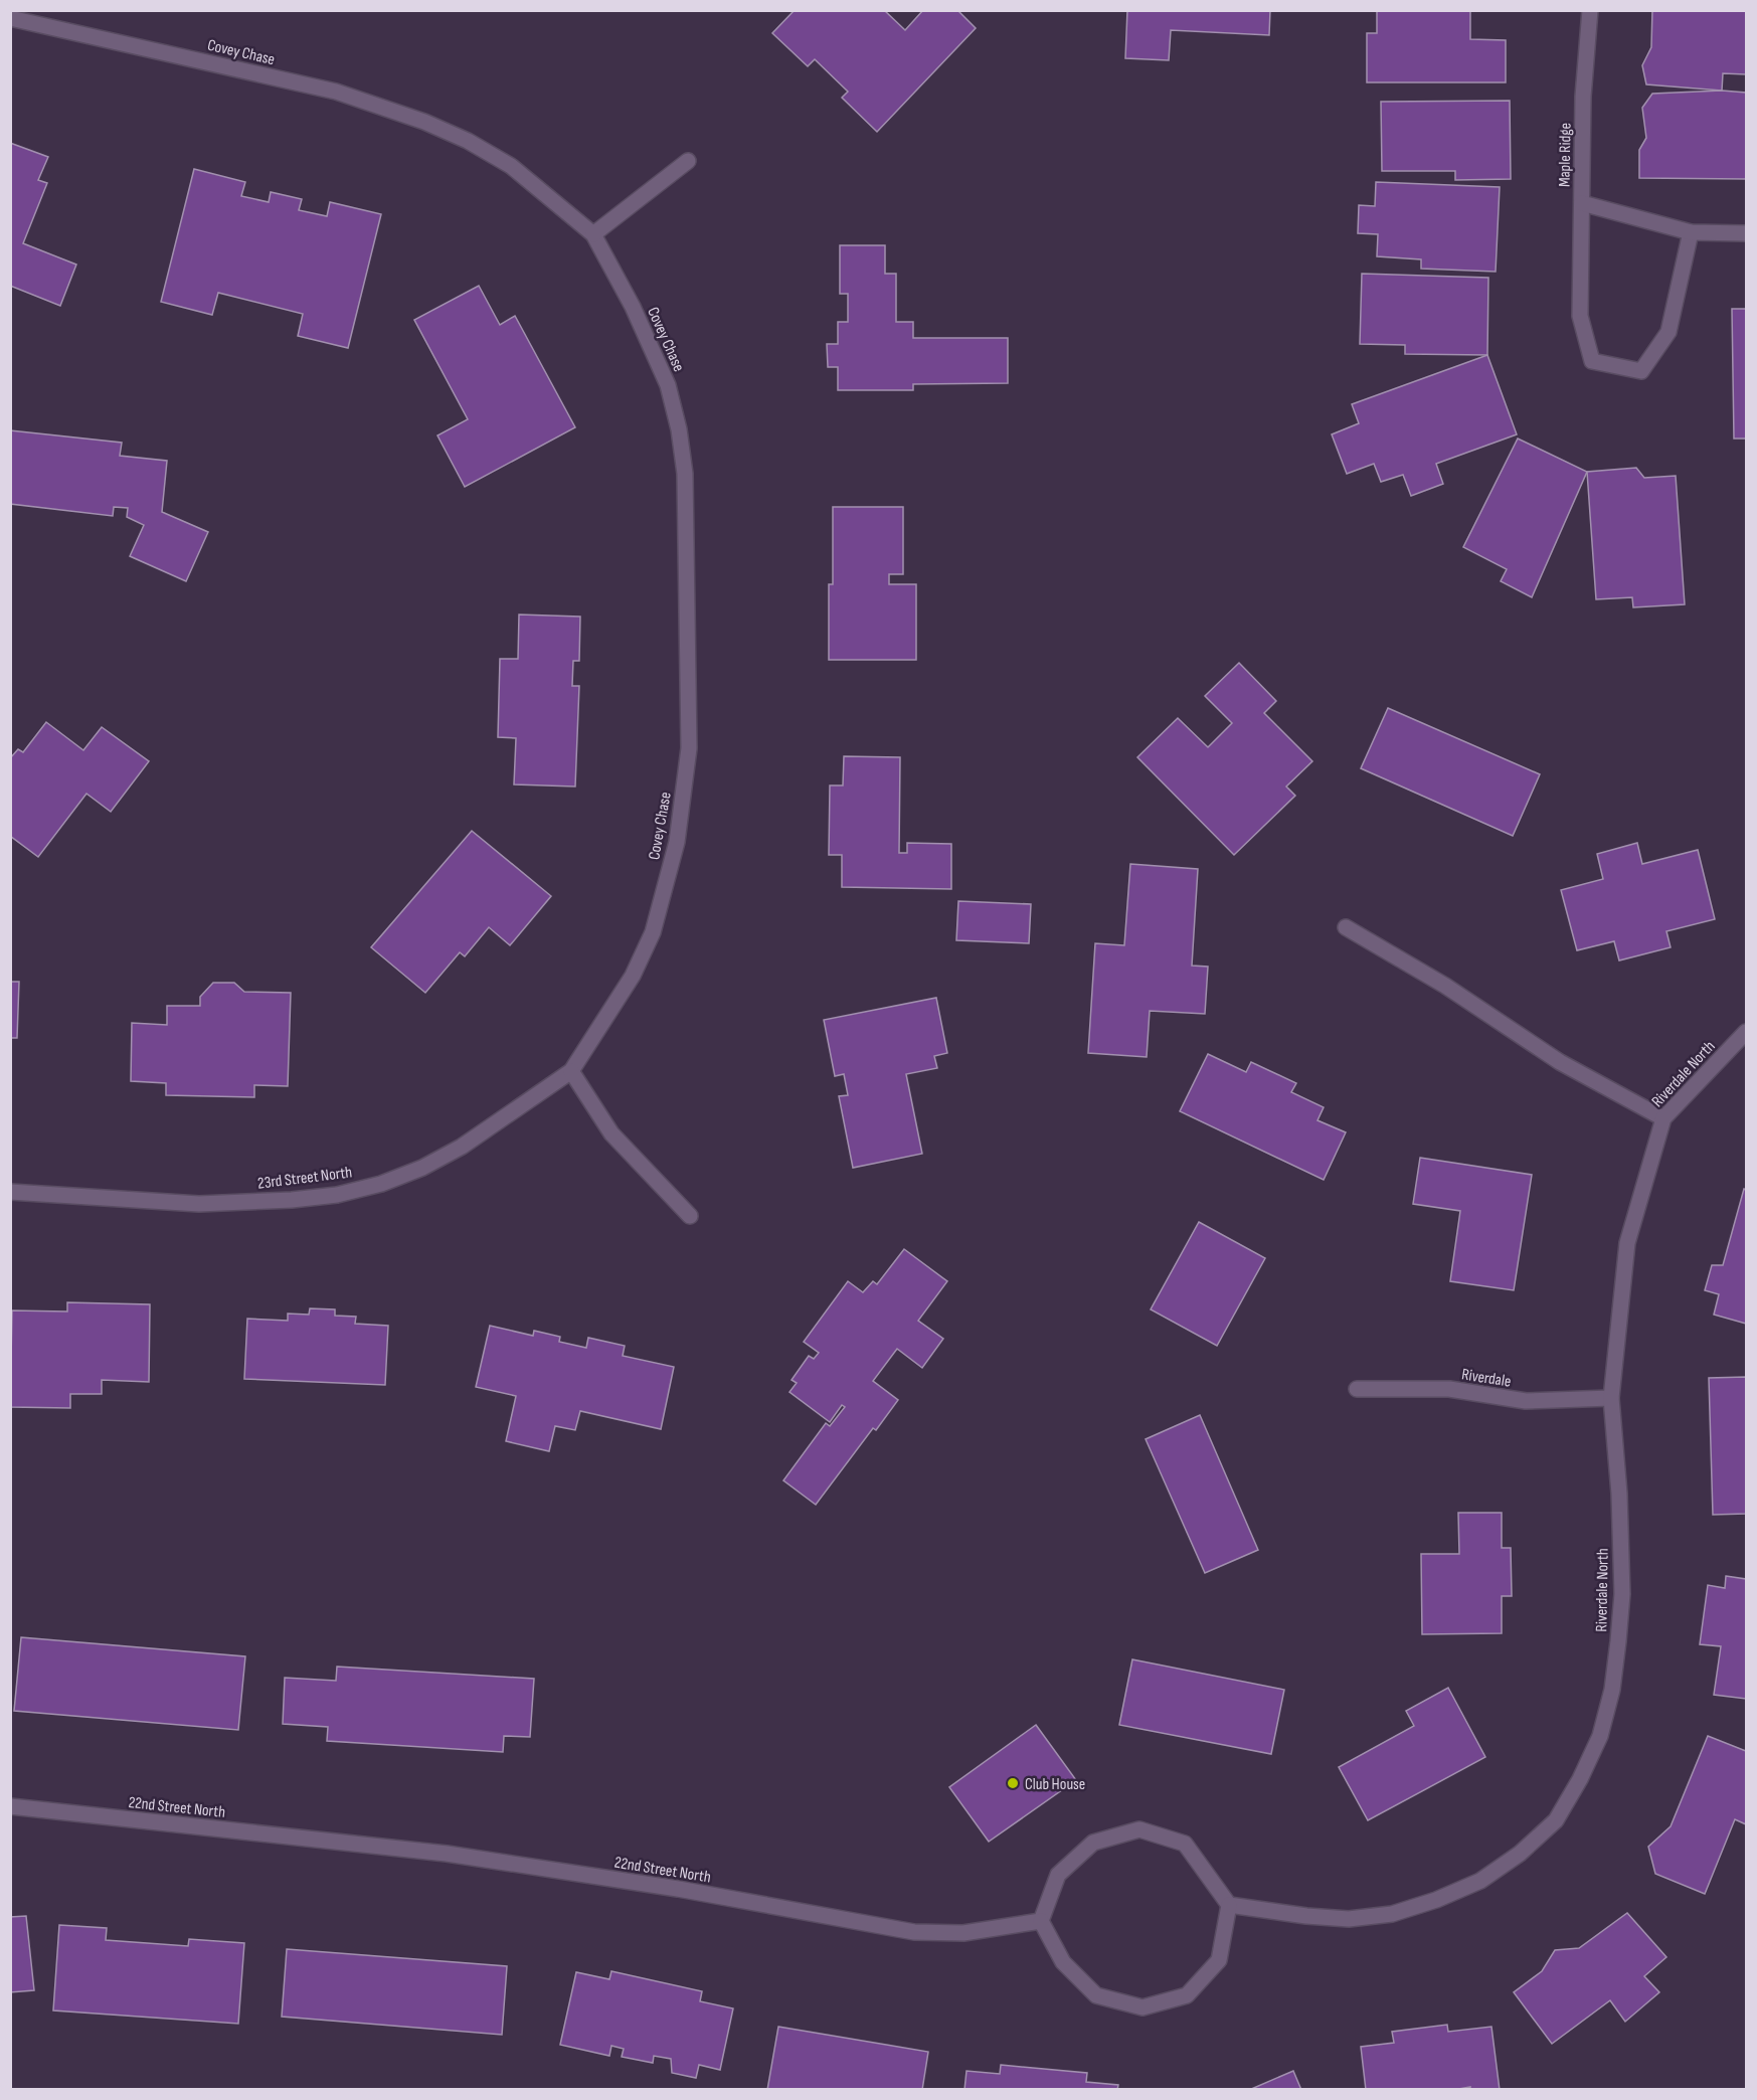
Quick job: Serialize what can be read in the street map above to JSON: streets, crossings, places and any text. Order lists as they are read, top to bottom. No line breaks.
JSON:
{"streets":{"street":["Covey Chase","Maple Ridge","Riverdale North","23rd Street North","Riverdale","22nd Street North"]},"crossings":[["Covey Chase","23rd Street North"],["Riverdale North","Riverdale"],["Riverdale North","22nd Street North"]],"places":["Club House"]}
